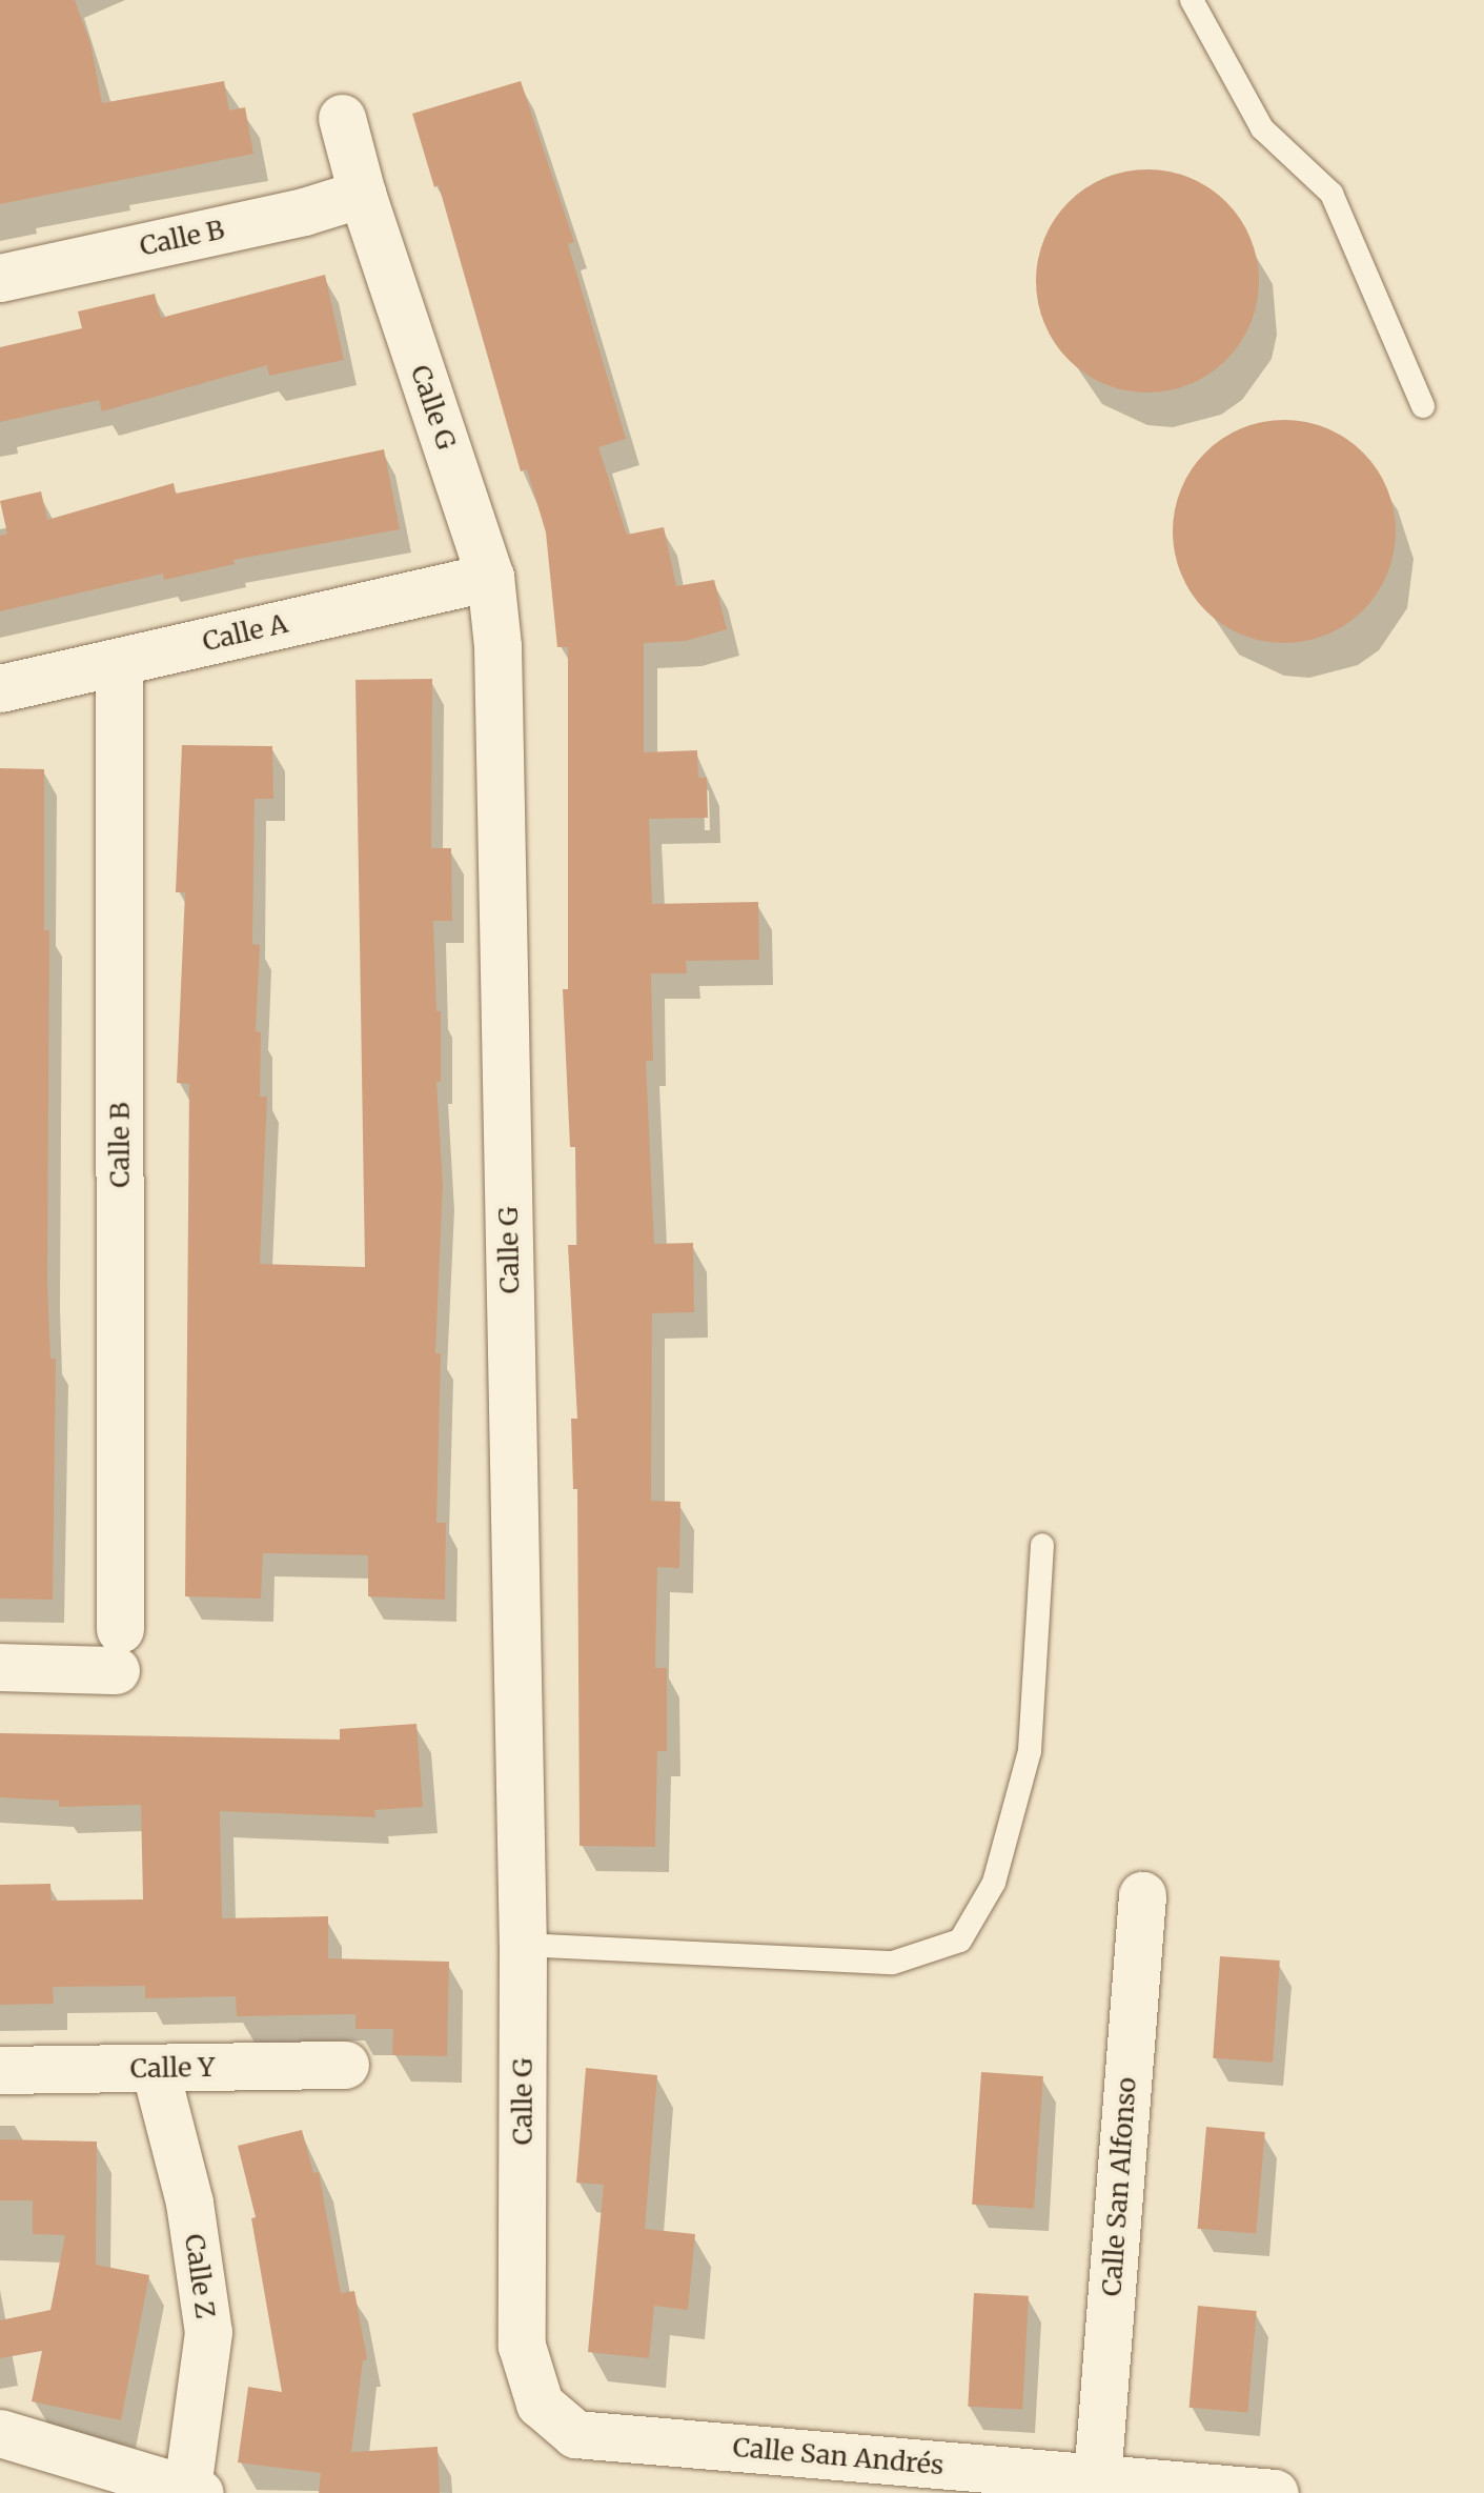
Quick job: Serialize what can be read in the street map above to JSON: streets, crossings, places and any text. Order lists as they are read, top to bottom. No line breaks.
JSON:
{"streets":{"street":["Calle B","Calle G","Calle A","Calle Y","Calle San Alfonso","Calle Z","Calle San Andrés"]},"crossings":[["Calle B","Calle G"],["Calle B","Calle A"],["Calle G","Calle A"],["Calle G","Calle San Andrés"],["Calle Y","Calle Z"],["Calle San Alfonso","Calle San Andrés"]]}
